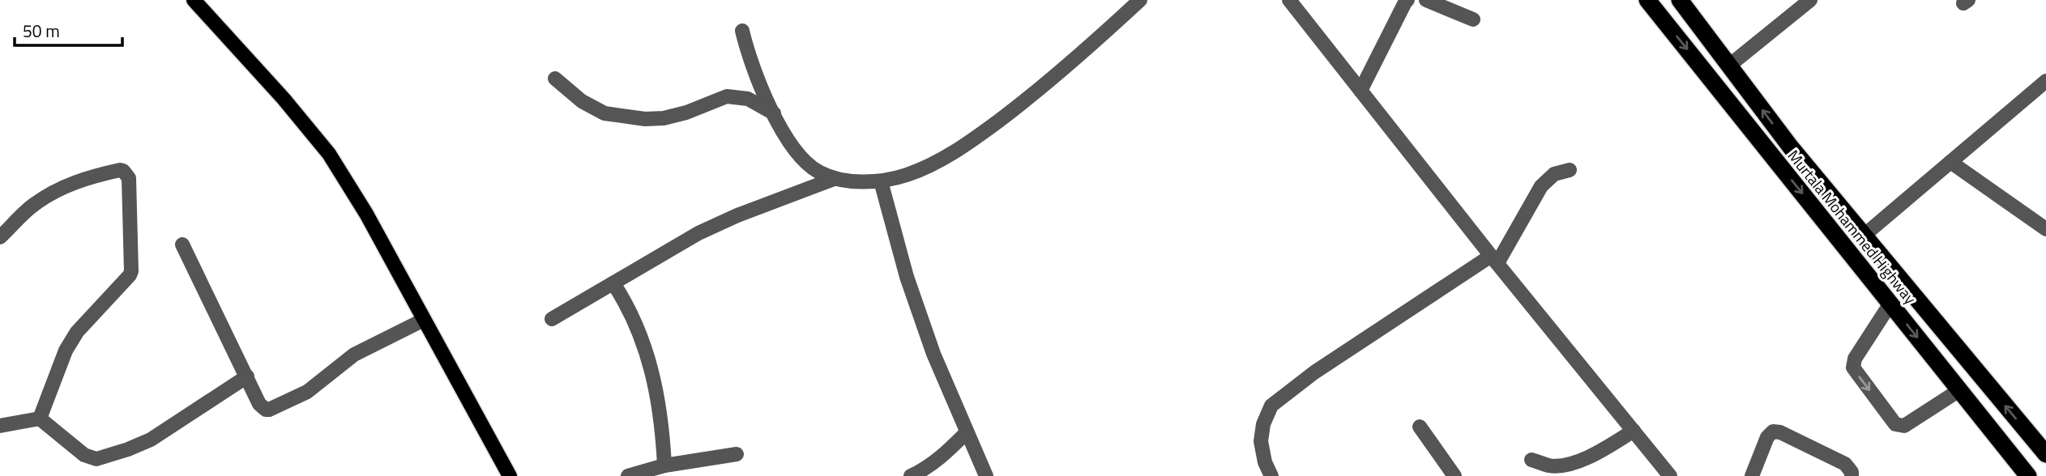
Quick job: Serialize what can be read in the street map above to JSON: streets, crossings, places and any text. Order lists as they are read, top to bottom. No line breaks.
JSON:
{"streets":{"highway":["Murtala Mohammed Highway"]},"scale_bar":"50 m"}
